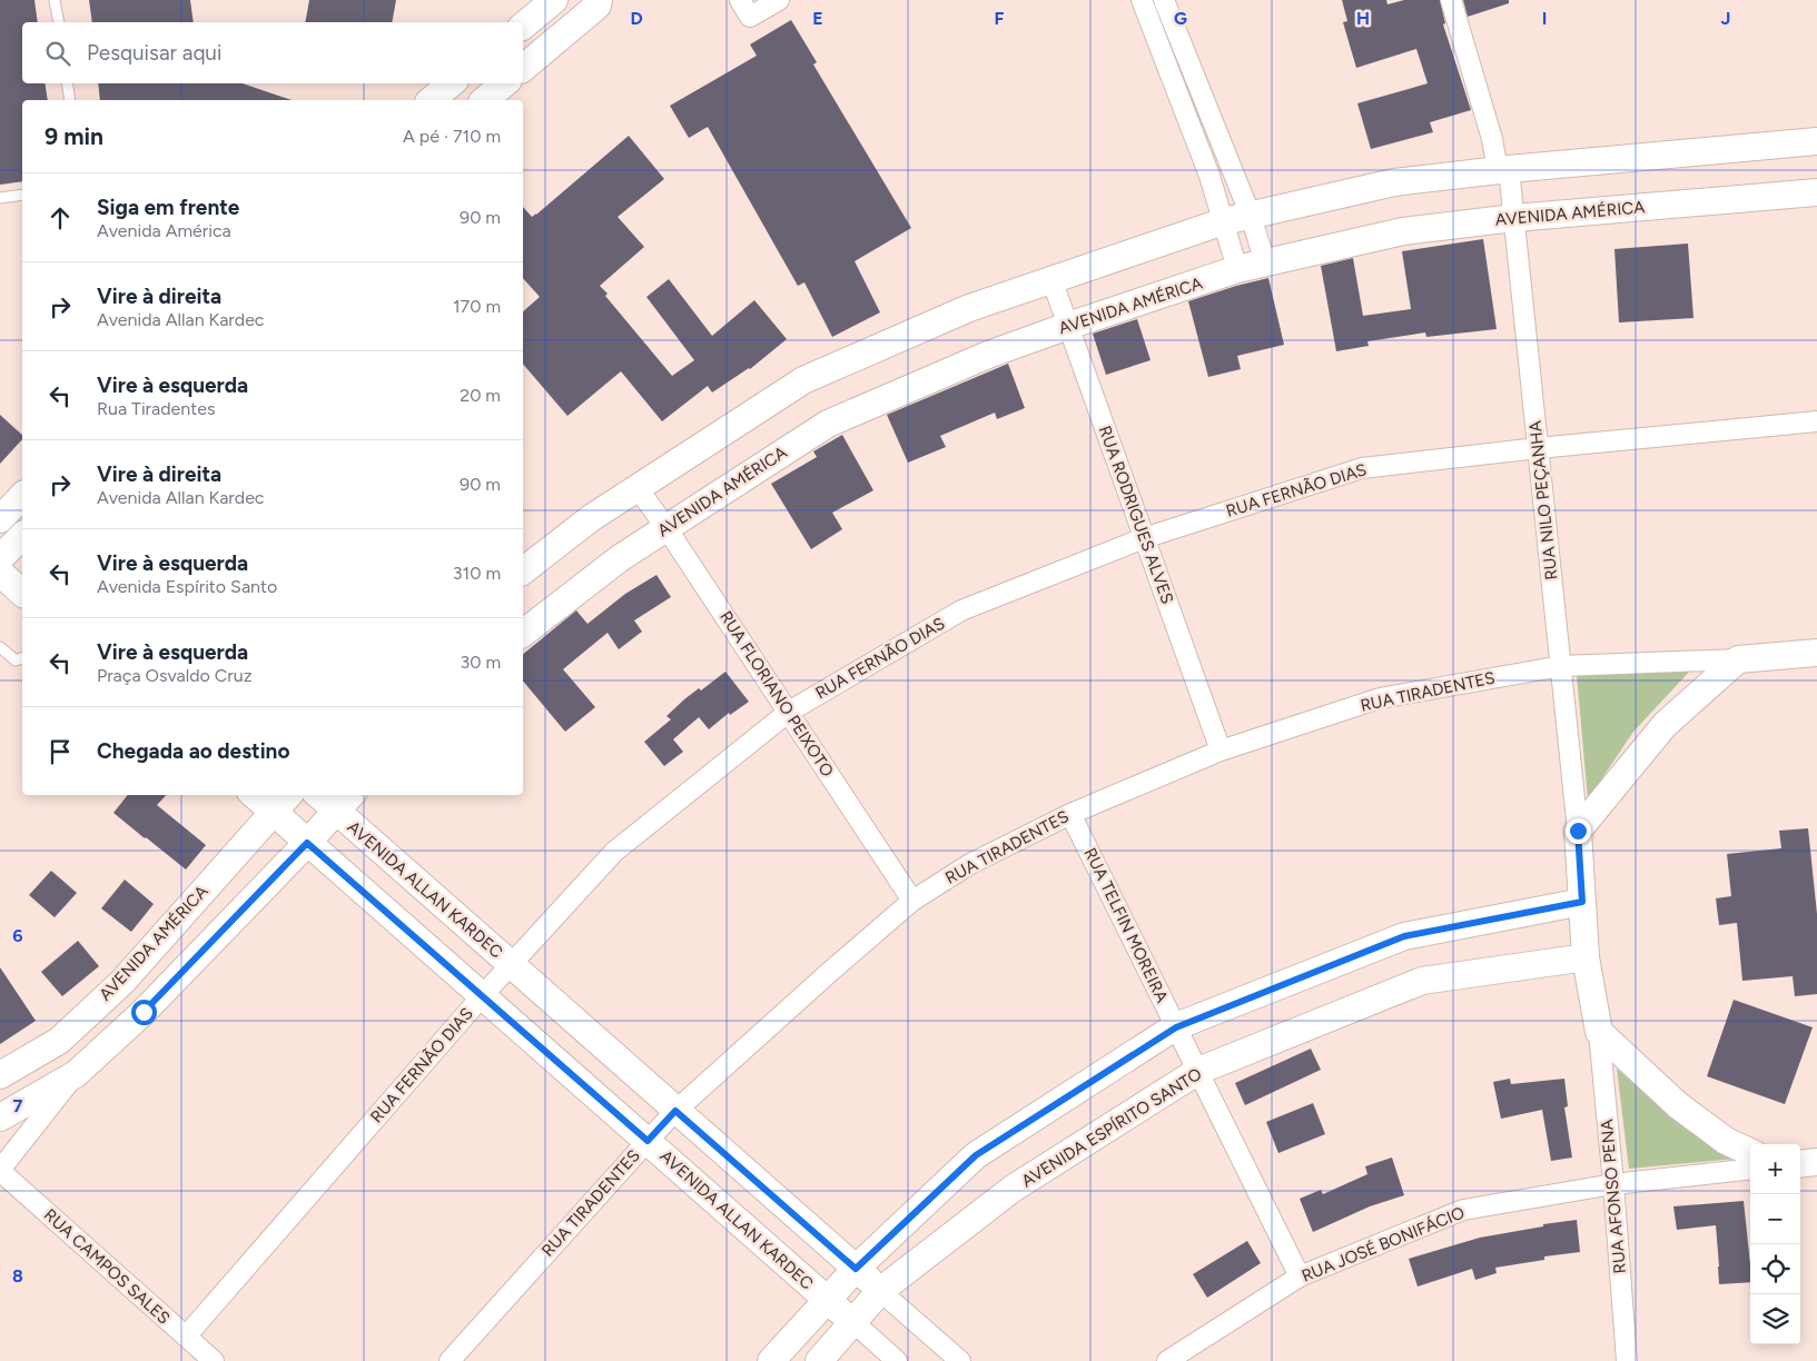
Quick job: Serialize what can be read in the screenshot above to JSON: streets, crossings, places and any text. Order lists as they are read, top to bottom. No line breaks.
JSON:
{"streets":{"main road":["AVENIDA AMÉRICA","AVENIDA ALLAN KARDEC","AVENIDA ESPÍRITO SANTO"],"street":["RUA FERNÃO DIAS","RUA NILO PEÇANHA","RUA RODRIGUES ALVES","RUA TIRADENTES","RUA FLORIANO PEIXOTO","RUA TELFIN MOREIRA","RUA AFONSO PENA","RUA JOSÉ BONIFÁCIO","RUA CAMPOS SALES"]},"crossings":[["AVENIDA AMÉRICA","RUA NILO PEÇANHA"],["AVENIDA AMÉRICA","RUA RODRIGUES ALVES"],["AVENIDA AMÉRICA","RUA FLORIANO PEIXOTO"],["AVENIDA AMÉRICA","AVENIDA ALLAN KARDEC"],["RUA FERNÃO DIAS","RUA NILO PEÇANHA"],["RUA FERNÃO DIAS","RUA RODRIGUES ALVES"],["RUA FERNÃO DIAS","RUA FLORIANO PEIXOTO"],["RUA FERNÃO DIAS","AVENIDA ALLAN KARDEC"],["RUA FERNÃO DIAS","RUA CAMPOS SALES"],["RUA NILO PEÇANHA","RUA TIRADENTES"],["RUA RODRIGUES ALVES","RUA TIRADENTES"],["RUA TIRADENTES","RUA FLORIANO PEIXOTO"],["RUA TIRADENTES","AVENIDA ALLAN KARDEC"],["RUA TIRADENTES","RUA TELFIN MOREIRA"],["AVENIDA ALLAN KARDEC","AVENIDA ESPÍRITO SANTO"],["RUA TELFIN MOREIRA","AVENIDA ESPÍRITO SANTO"],["RUA TELFIN MOREIRA","RUA JOSÉ BONIFÁCIO"],["RUA AFONSO PENA","RUA JOSÉ BONIFÁCIO"]],"page":{"search":"Pesquisar aqui","heading":["9 min","A pé · 710 m"],"list":[["Siga em frente","Avenida América","90 m"],["Vire à direita","Avenida Allan Kardec","170 m"],["Vire à esquerda","Rua Tiradentes","20 m"],["Vire à direita","Avenida Allan Kardec","90 m"],["Vire à esquerda","Avenida Espírito Santo","310 m"],["Vire à esquerda","Praça Osvaldo Cruz","30 m"],"Chegada ao destino"],"map_buttons":["+","−"]},"grid":{"columns":["D","E","F","G","H","I","J"],"rows":["6","7","8"]}}
